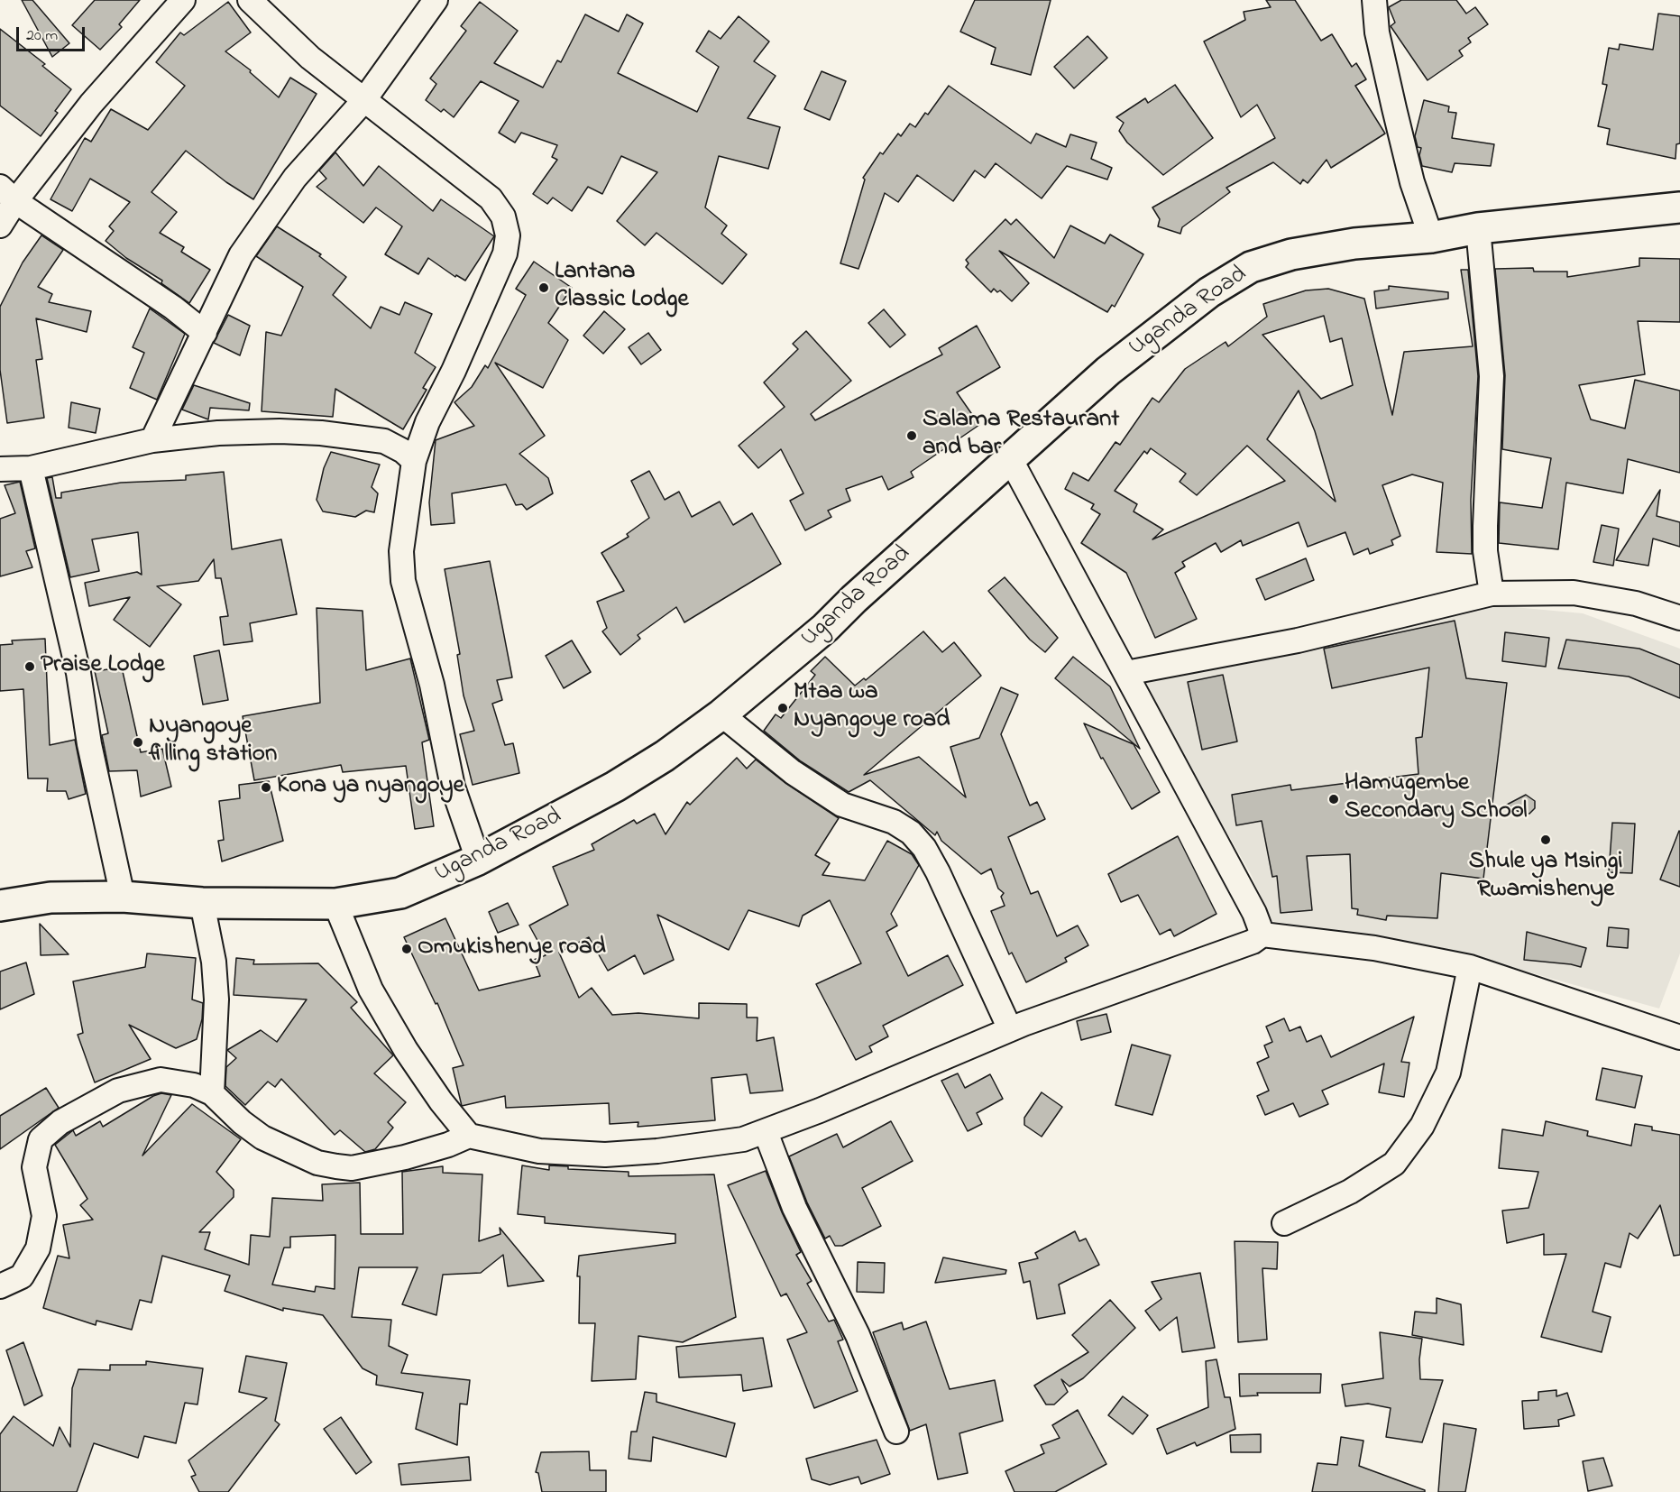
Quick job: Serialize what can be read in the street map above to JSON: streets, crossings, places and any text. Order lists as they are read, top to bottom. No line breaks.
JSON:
{"streets":{"main road":["Uganda Road"]},"places":["Lantana Classic Lodge","Salama Restaurant and bar","Praise Lodge","Mtaa wa Nyangoye road","Nyangoye filling station","Kona ya nyangoye","Hamugembe Secondary School","Shule ya Msingi Rwamishenye","Omukishenye road"],"scale_bar":"20 m"}
